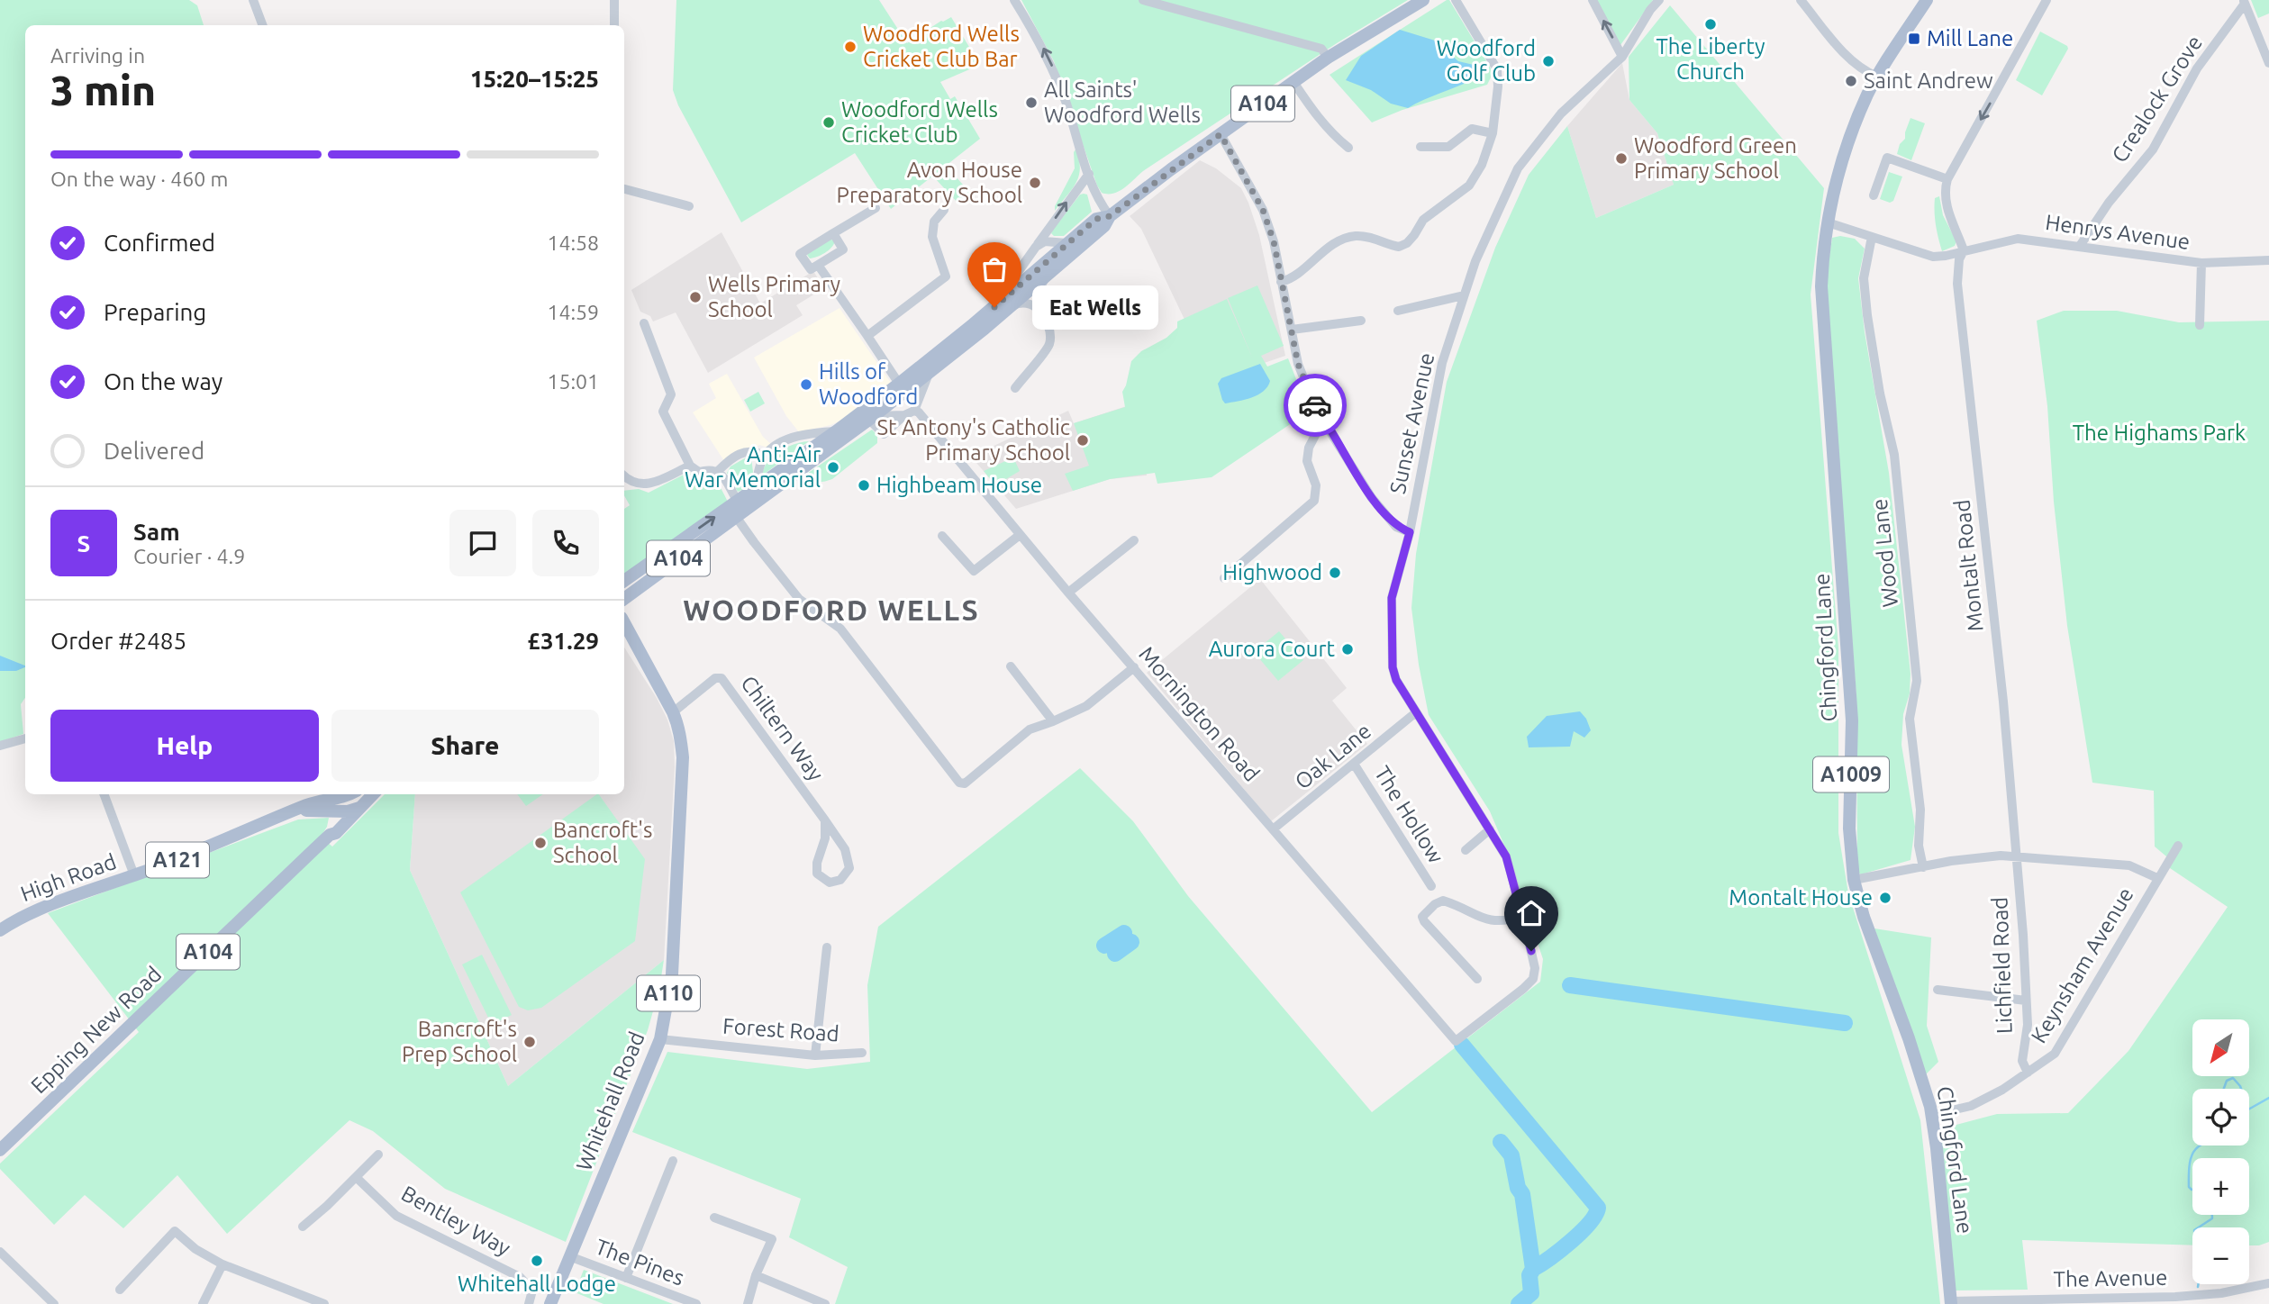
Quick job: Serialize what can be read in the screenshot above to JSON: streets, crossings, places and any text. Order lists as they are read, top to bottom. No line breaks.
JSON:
{"streets":{"main road":["A104","Chingford Lane","A1009","A121","High Road","A110","Epping New Road","Whitehall Road"],"street":["Crealock Grove","Henrys Avenue","Sunset Avenue","Wood Lane","Montalt Road","Mornington Road","Chiltern Way","Oak Lane","The Hollow","Lichfield Road","Keynsham Avenue","Forest Road","Bentley Way","The Pines","The Avenue"]},"crossings":[["Crealock Grove","Henrys Avenue"],["A104","High Road"],["A104","Epping New Road"],["Henrys Avenue","Montalt Road"],["Sunset Avenue","Mornington Road"],["Sunset Avenue","Oak Lane"],["Montalt Road","Lichfield Road"],["Chingford Lane","Keynsham Avenue"],["Chingford Lane","The Avenue"],["Mornington Road","Oak Lane"],["Chiltern Way","Whitehall Road"],["Oak Lane","The Hollow"],["High Road","Epping New Road"],["Lichfield Road","Keynsham Avenue"],["Forest Road","Whitehall Road"],["Whitehall Road","The Pines"]],"districts":["WOODFORD WELLS"],"parks":["The Highams Park"],"places":{"other":["The Liberty Church","Woodford Wells Cricket Club Bar","Woodford Golf Club","Saint Andrew","All Saints' Woodford Wells","Woodford Wells Cricket Club","Woodford Green Primary School","Avon House Preparatory School","Wells Primary School","Eat Wells","Hills of Woodford","St Antony's Catholic Primary School","Anti-Air War Memorial","Highbeam House","Highwood","Aurora Court","Bancroft's School","Montalt House","Bancroft's Prep School","Whitehall Lodge"],"transit":["Mill Lane"]},"north":"bottom left","page":{"heading":["3 min","Arriving in","15:20–15:25"],"panel":["Sam","Courier · 4.9","Order #2485","£31.29"],"bar":"On the way · 460 m","list":[["Confirmed","14:58"],["Preparing","14:59"],["On the way","15:01"],"Delivered"],"bubble":"Eat Wells","round":"S","buttons":["Help","Share"],"map_buttons":["+","−"]}}
